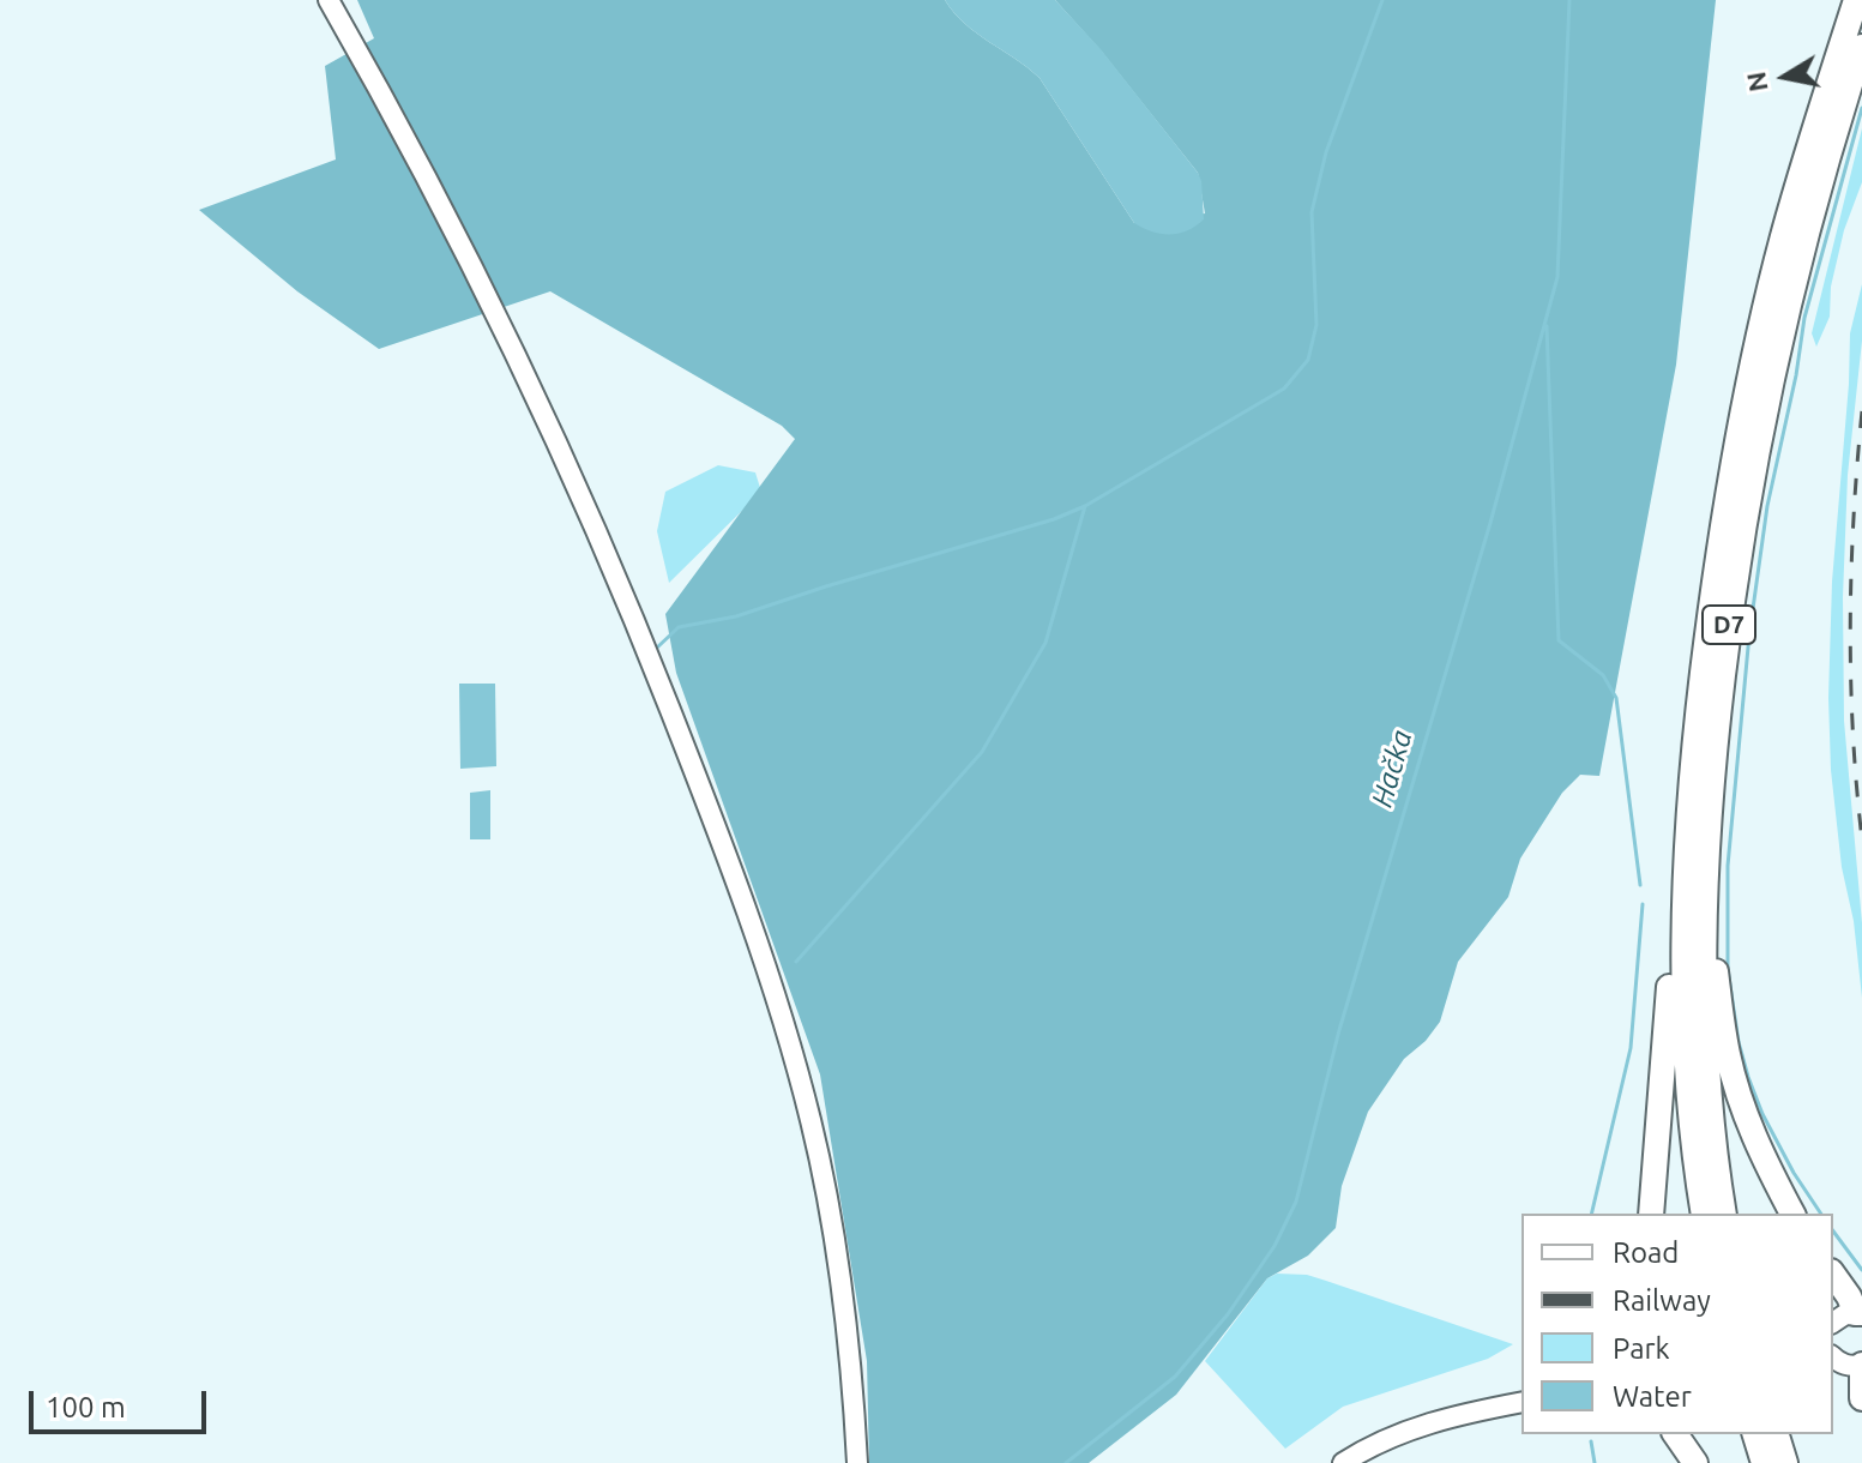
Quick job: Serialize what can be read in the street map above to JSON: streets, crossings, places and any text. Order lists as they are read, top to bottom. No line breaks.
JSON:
{"streets":{"highway":["D7"]},"water":["Hačka"],"legend":["Road","Railway","Park","Water"],"scale_bar":"100 m","north":"left"}
